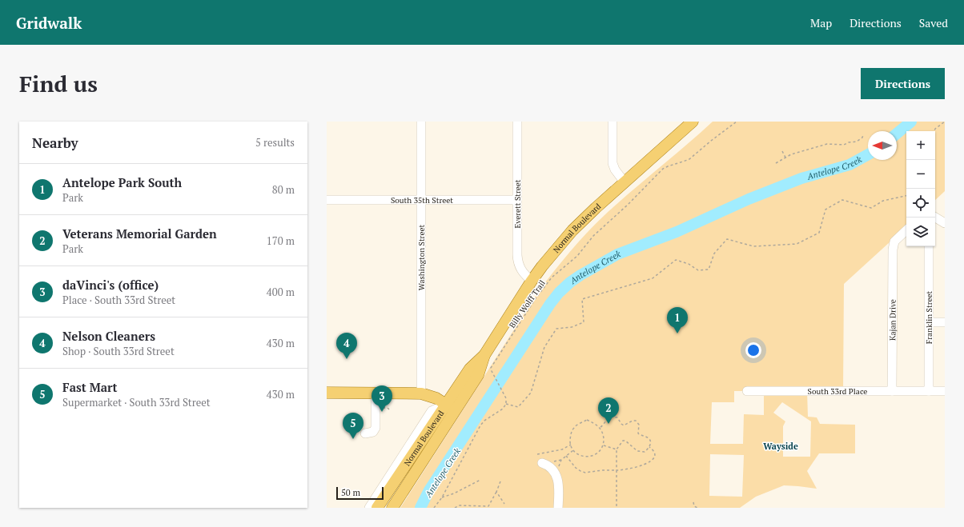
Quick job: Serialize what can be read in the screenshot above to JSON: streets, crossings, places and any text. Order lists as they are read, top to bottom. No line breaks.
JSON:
{"streets":{"main road":["Normal Boulevard"],"street":["South 35th Street","Everett Street","Washington Street","Franklin Street","Kajan Drive","South 33rd Place"],"path":["Billy Wolff Trail"]},"crossings":[["South 35th Street","Everett Street"],["South 35th Street","Washington Street"],["Everett Street","Normal Boulevard"],["Franklin Street","South 33rd Place"],["Kajan Drive","South 33rd Place"]],"districts":["Wayside"],"water":["Antelope Creek"],"scale_bar":"50 m","north":"left","page":{"header":"Gridwalk","nav":["Map","Directions","Saved"],"buttons":"Directions","title":"Find us","heading":["Nearby","5 results"],"map_buttons":["+","−"],"list":[{"mark":"1","name":"Antelope Park South","note":"Park","value":"80 m"},{"mark":"2","name":"Veterans Memorial Garden","note":"Park","value":"170 m"},{"mark":"3","name":"daVinci's (office)","note":"Place · South 33rd Street","value":"400 m"},{"mark":"4","name":"Nelson Cleaners","note":"Shop · South 33rd Street","value":"430 m"},{"mark":"5","name":"Fast Mart","note":"Supermarket · South 33rd Street","value":"430 m"}],"pins":["1","4","3","2","5"],"scale":"50 m"}}
